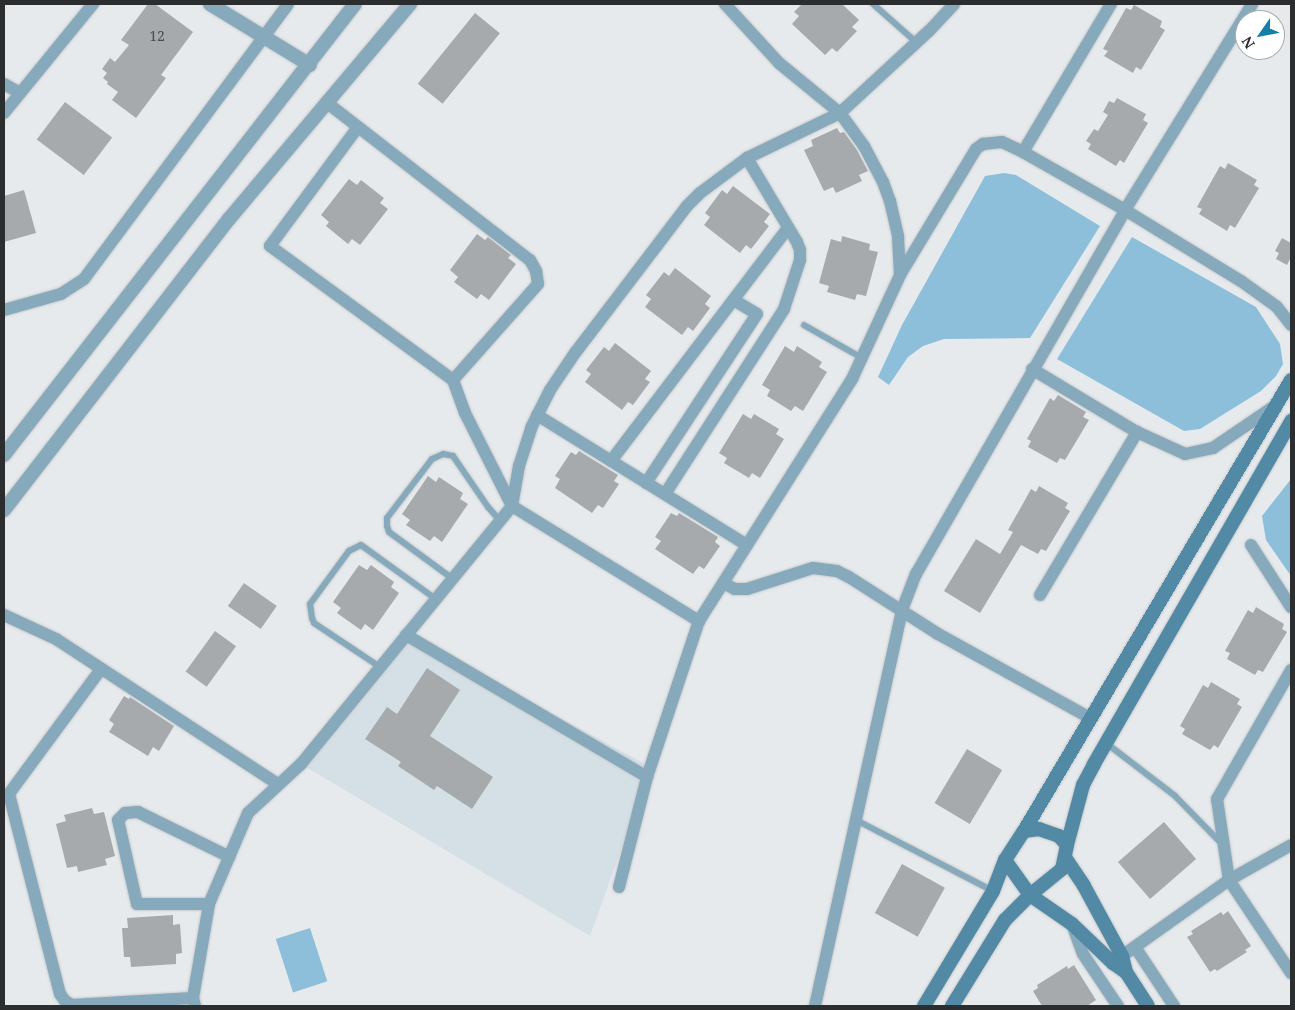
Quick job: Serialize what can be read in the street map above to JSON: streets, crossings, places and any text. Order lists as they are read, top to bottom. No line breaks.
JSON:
{"house_numbers":["12"],"north":"bottom left"}
